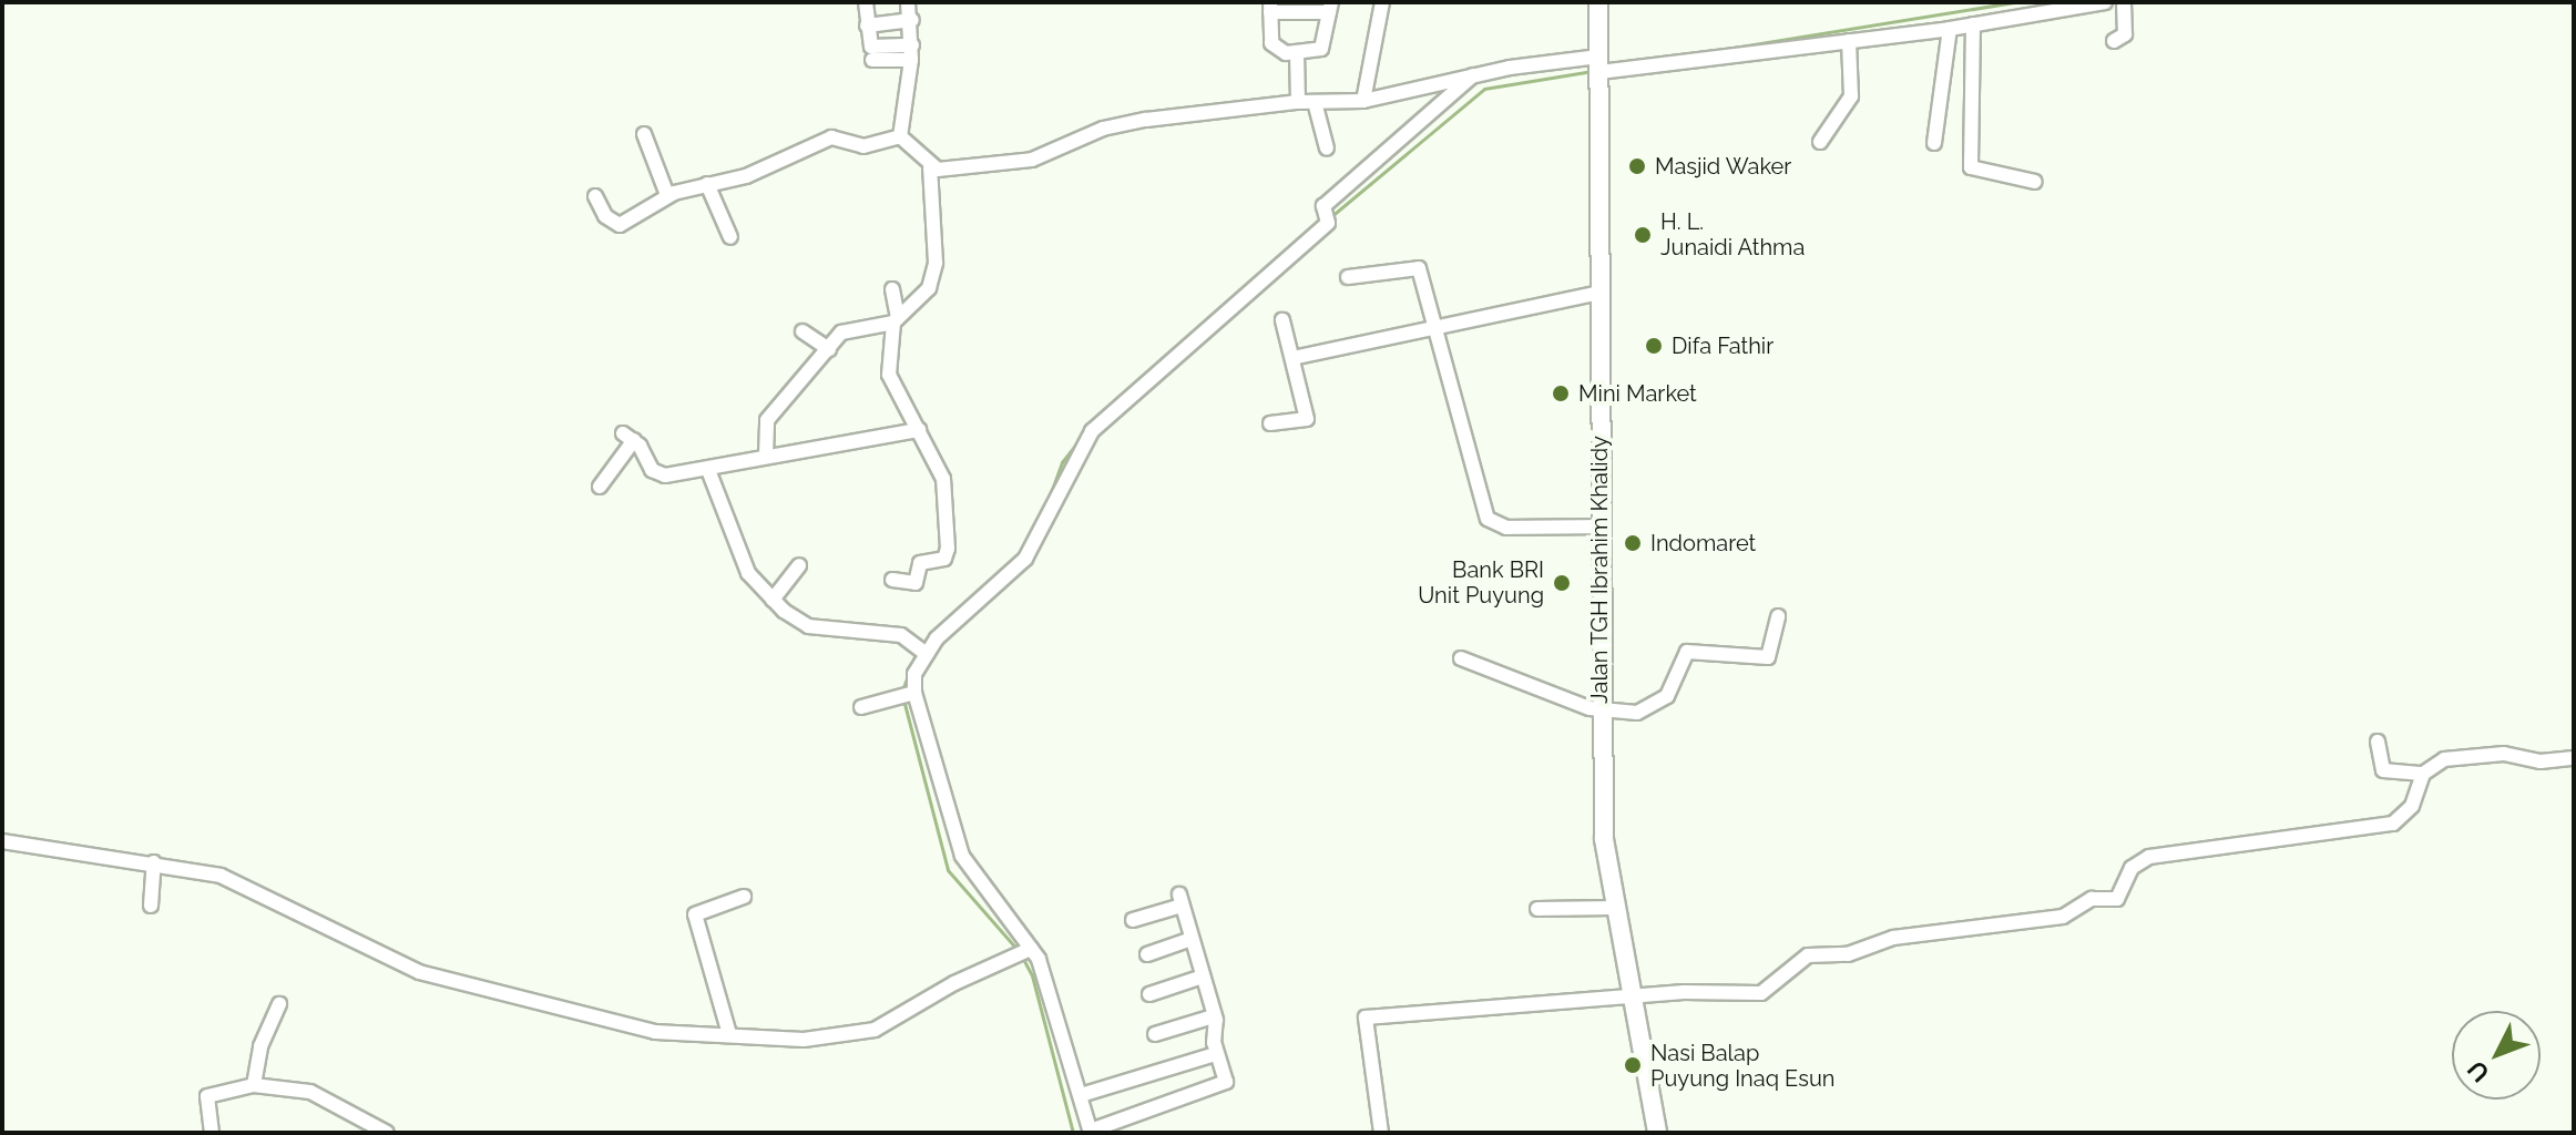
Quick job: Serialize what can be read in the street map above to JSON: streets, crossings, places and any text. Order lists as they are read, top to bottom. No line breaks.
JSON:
{"streets":{"main road":["Jalan TGH Ibrahim Khalidy"]},"places":["Masjid Waker","H. L. Junaidi Athma","Difa Fathir","Mini Market","Indomaret","Bank BRI Unit Puyung","Nasi Balap Puyung Inaq Esun"],"north":"bottom left"}
